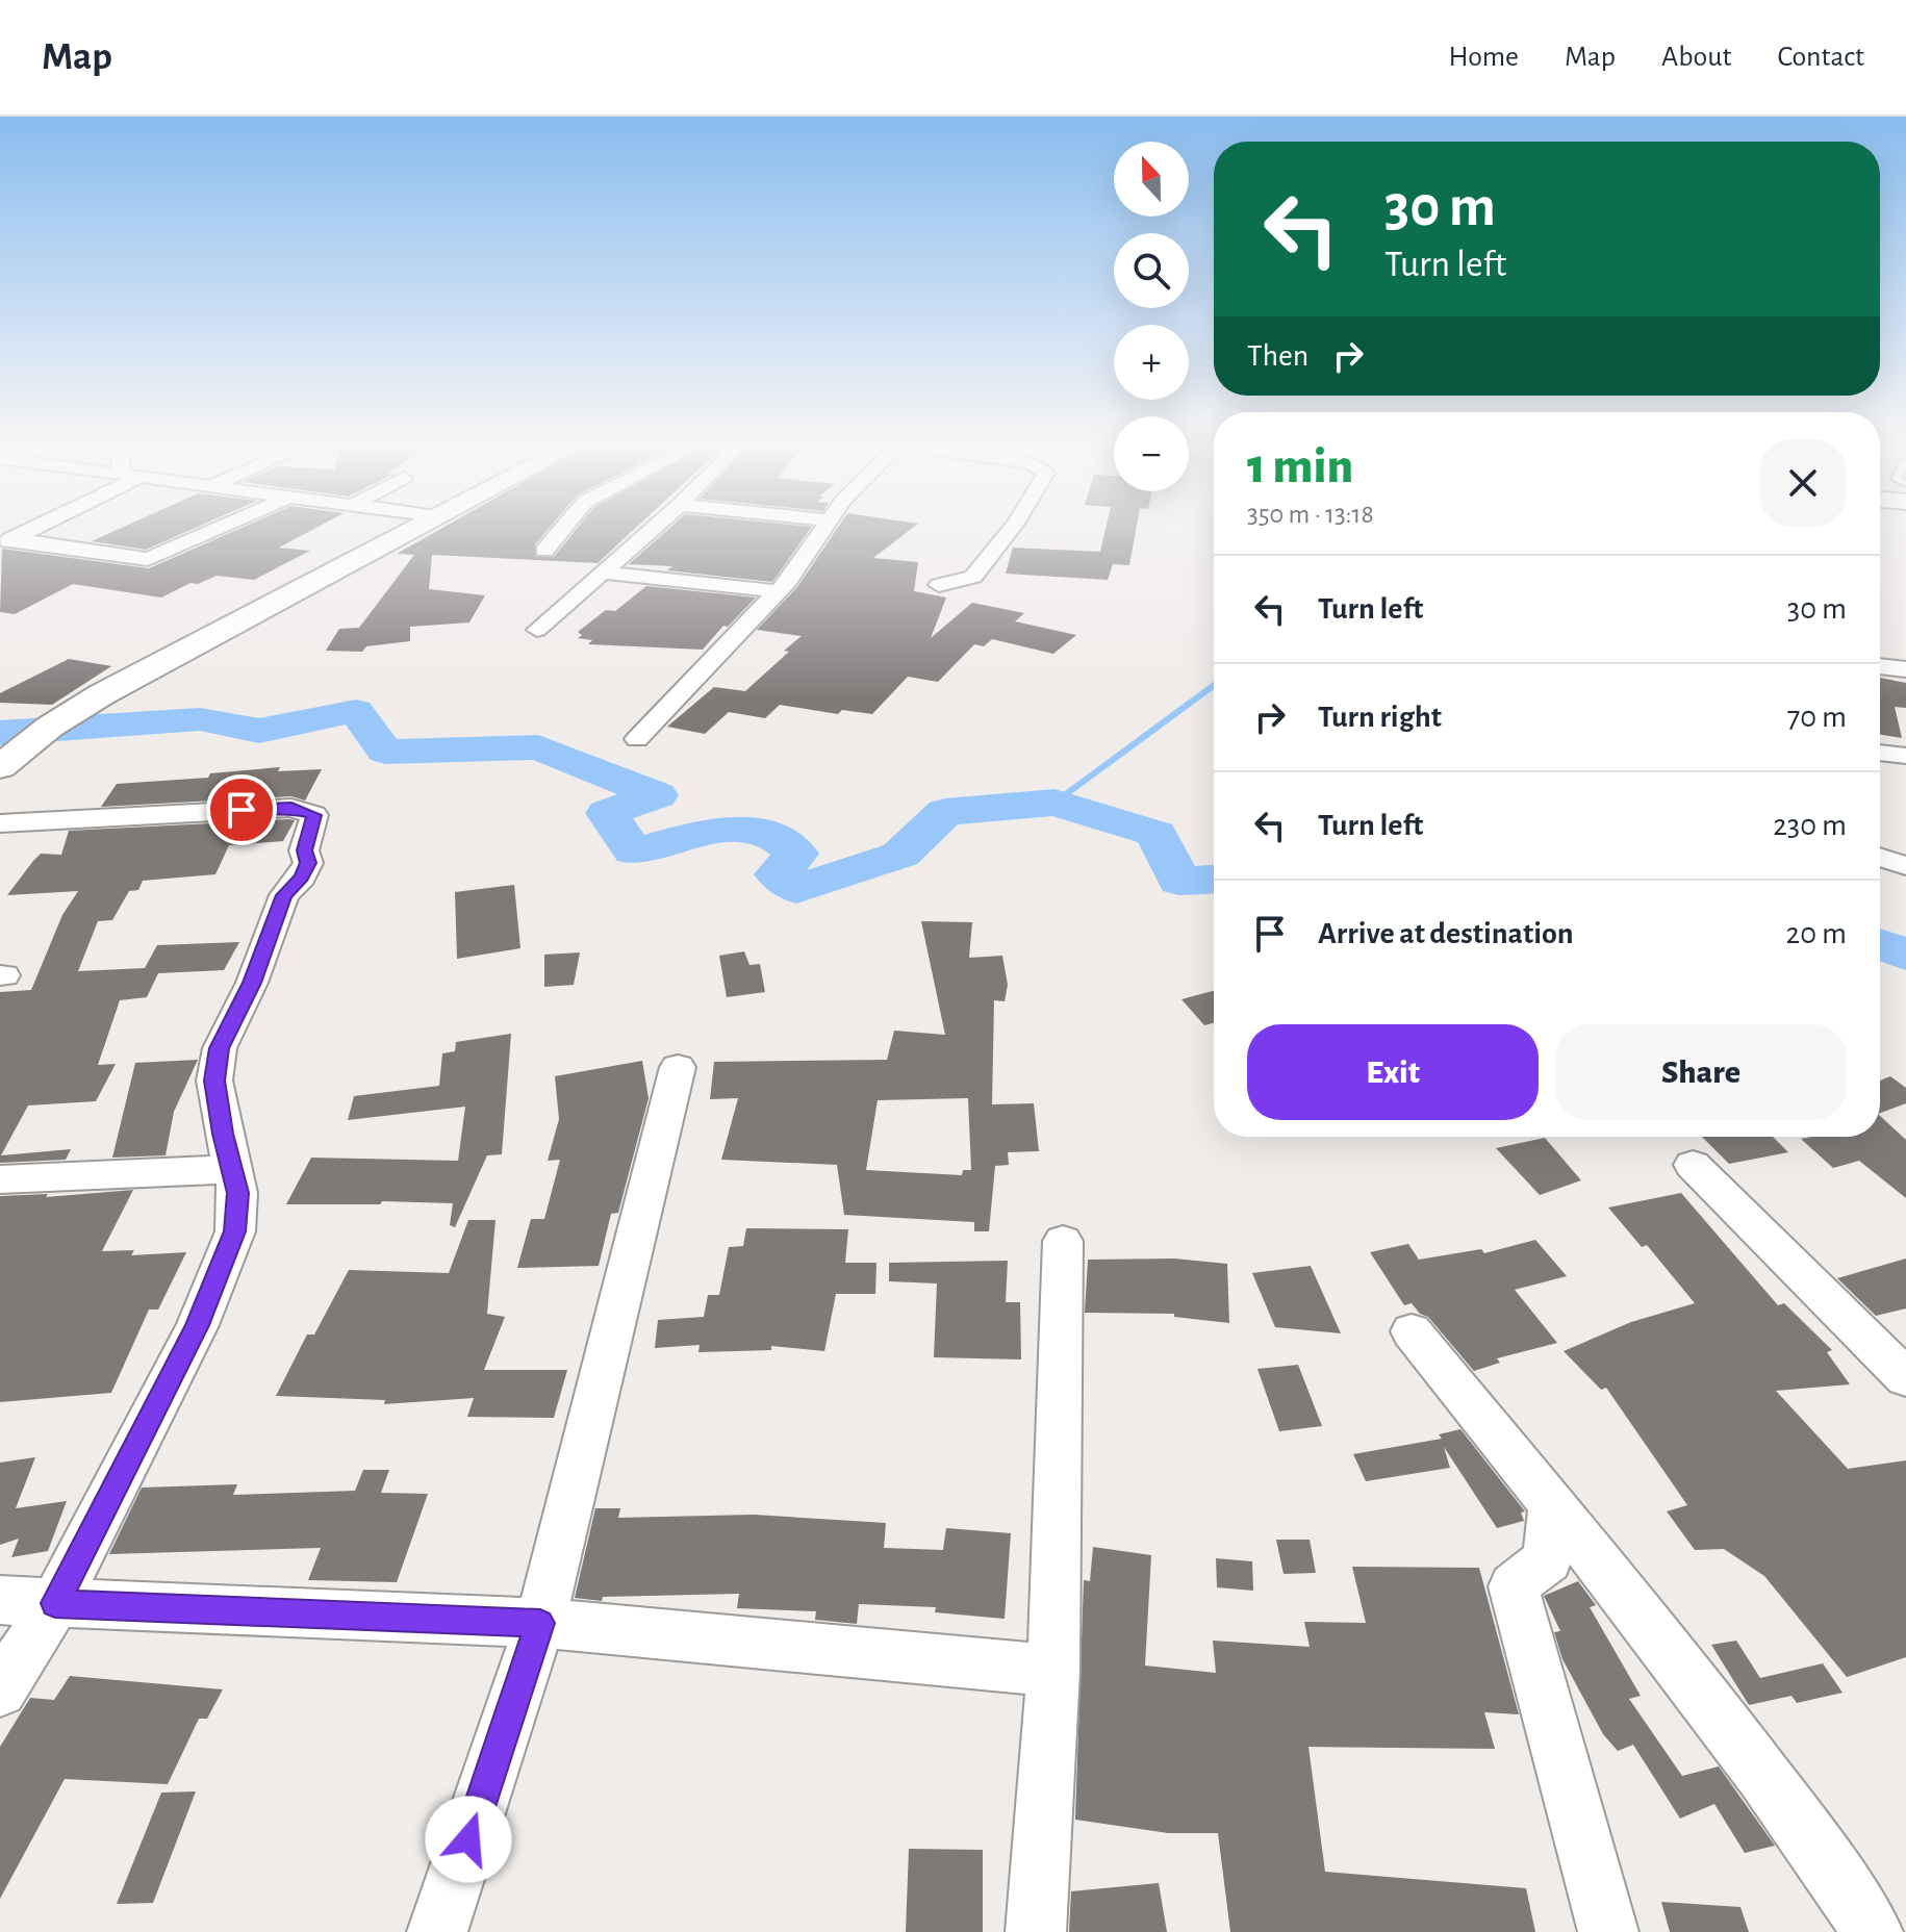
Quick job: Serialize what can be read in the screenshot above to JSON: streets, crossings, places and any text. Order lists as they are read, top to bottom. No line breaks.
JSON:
{"north":"top","page":{"header":"Map","nav":["Home","Map","About","Contact"],"map_buttons":["+","−"],"turn":["30 m","Turn left"],"then":"Then","heading":["1 min","350 m · 13:18"],"list":[{"name":"Turn left","value":"30 m"},{"name":"Turn right","value":"70 m"},{"name":"Turn left","value":"230 m"},{"name":"Arrive at destination","value":"20 m"}],"buttons":["Exit","Share"]}}
